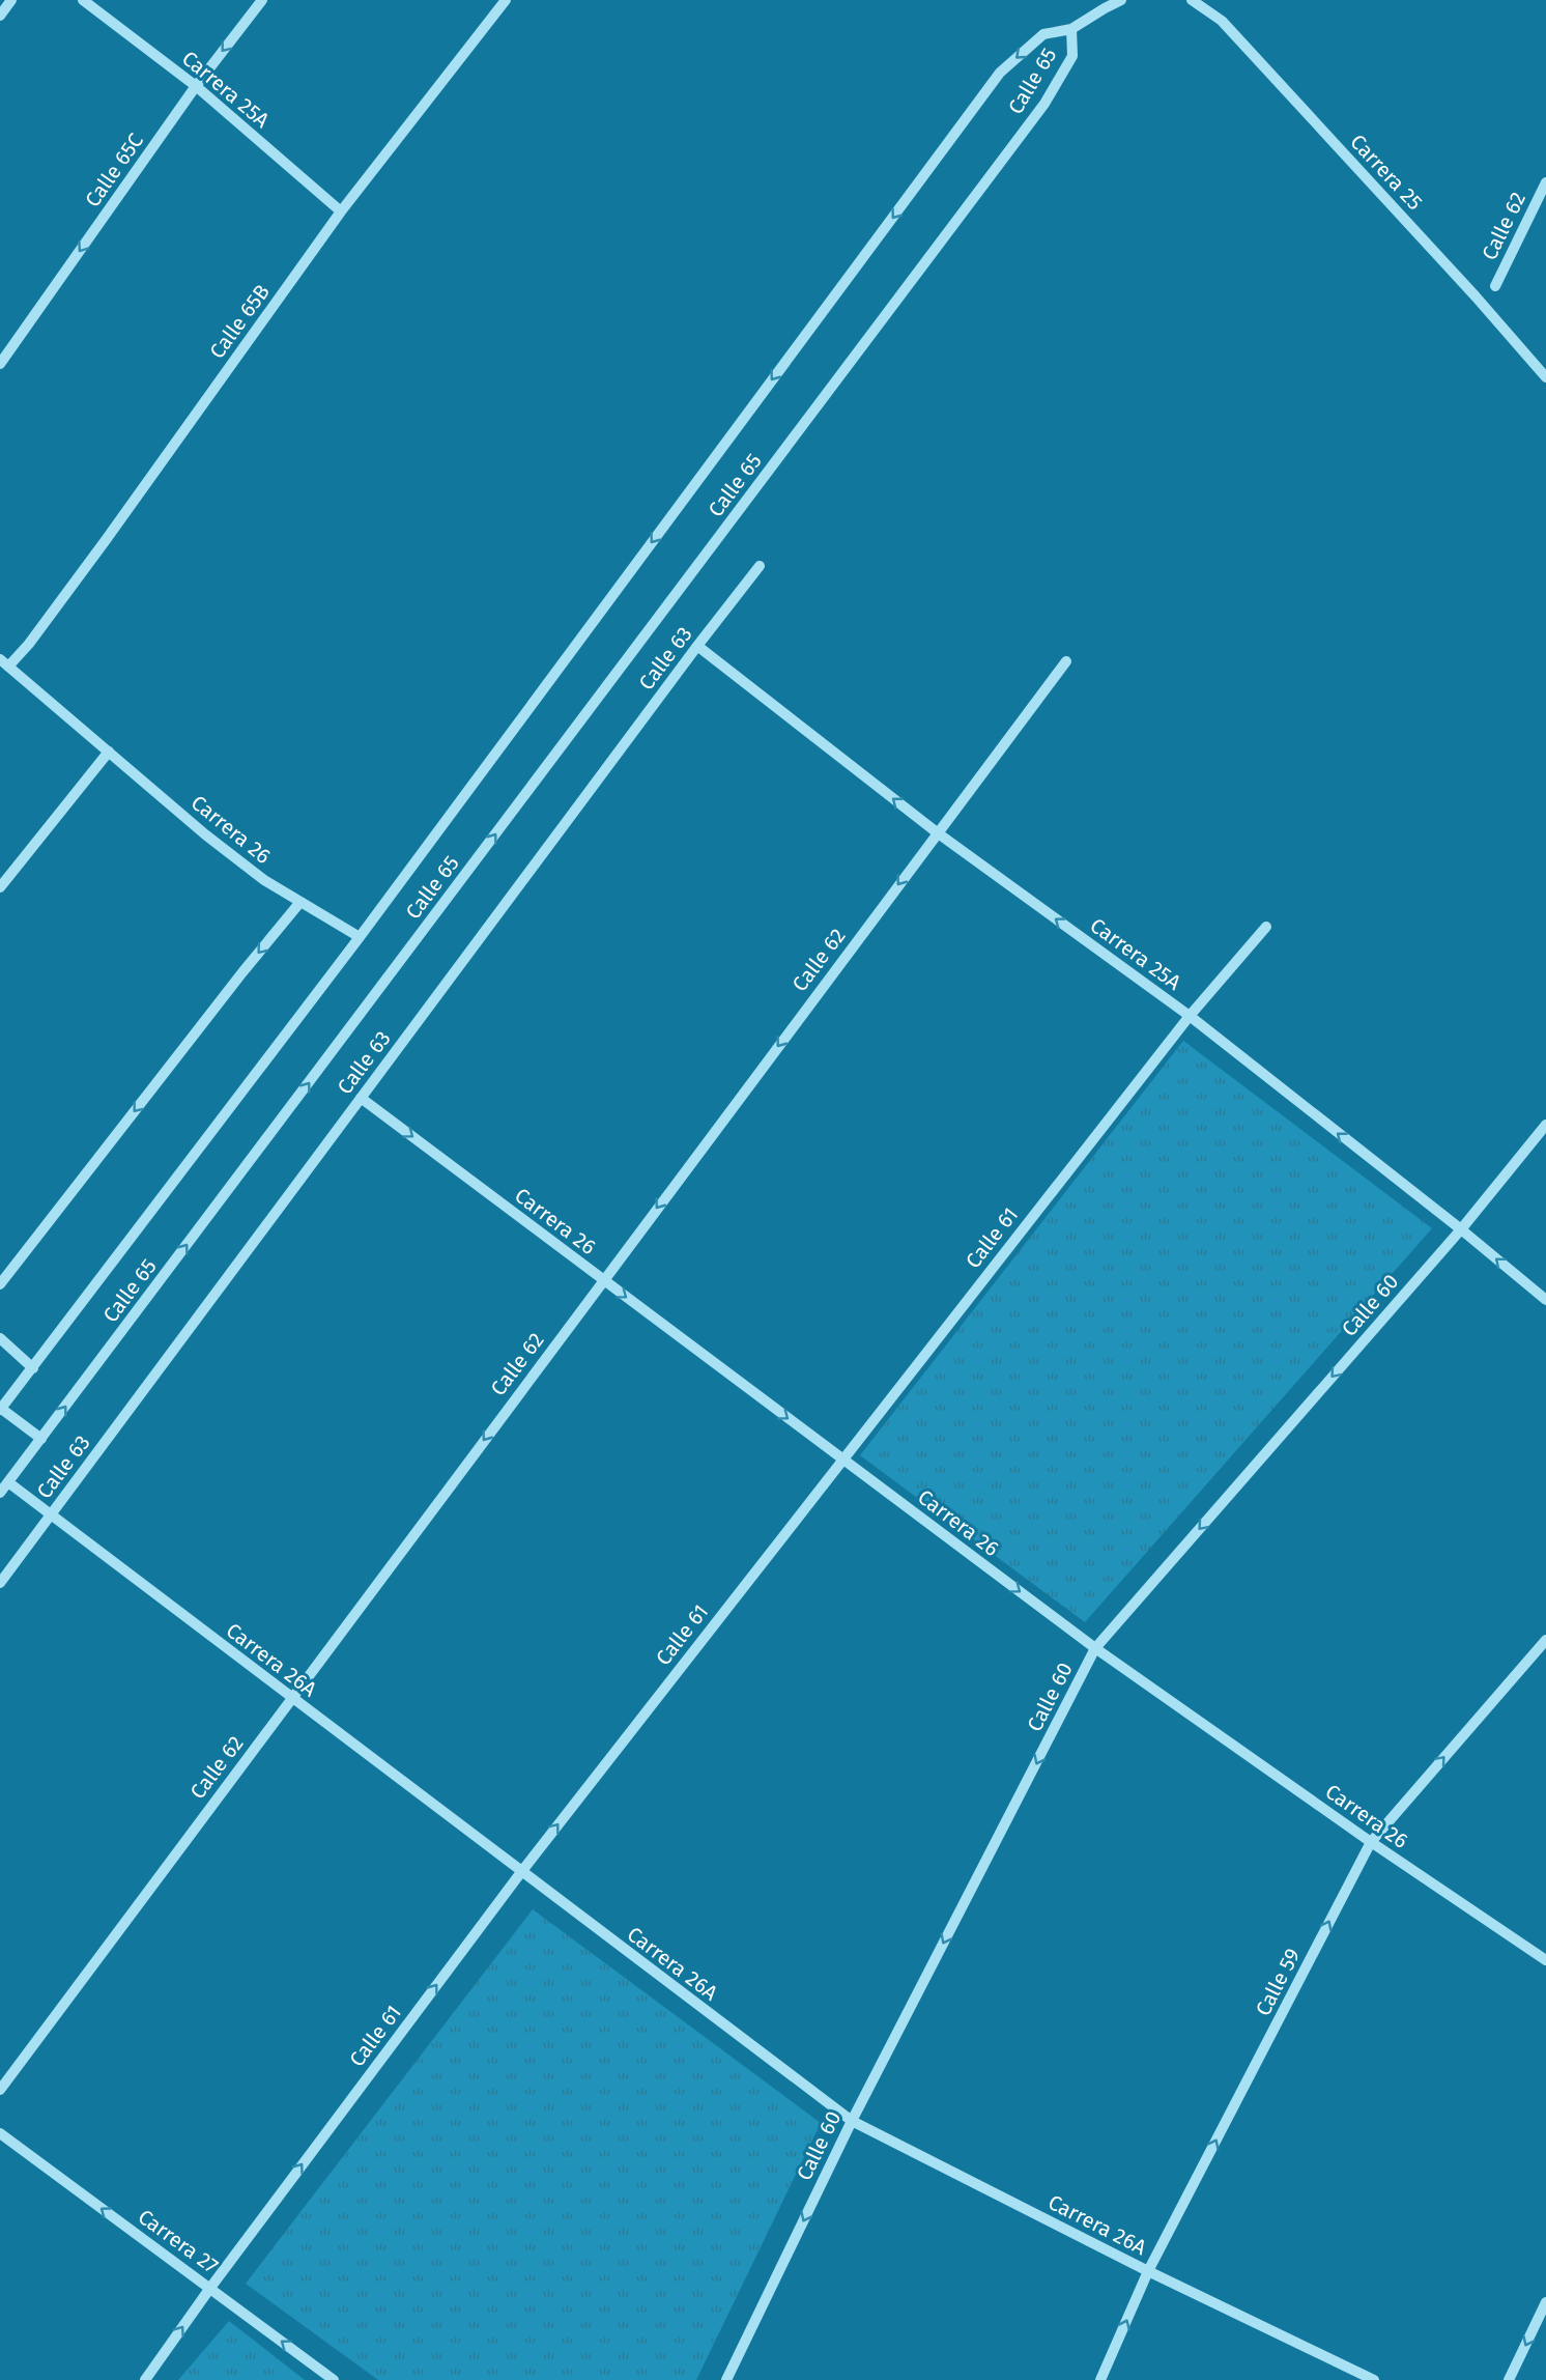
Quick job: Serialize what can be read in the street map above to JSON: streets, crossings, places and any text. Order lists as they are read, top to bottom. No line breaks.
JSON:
{"streets":{"street":["Calle 65","Carrera 25A","Calle 65C","Carrera 25","Calle 62","Calle 65B","Calle 63","Carrera 26","Calle 61","Calle 60","Carrera 26A","Calle 59","Carrera 27"]},"crossings":[["Calle 65","Carrera 26"],["Calle 65","Carrera 26A"],["Carrera 25A","Calle 65C"],["Carrera 25A","Calle 62"],["Carrera 25A","Calle 65B"],["Carrera 25A","Calle 63"],["Carrera 25A","Calle 61"],["Carrera 25A","Calle 60"],["Calle 62","Carrera 26"],["Calle 62","Carrera 26A"],["Calle 65B","Carrera 26"],["Calle 63","Carrera 26"],["Calle 63","Carrera 26A"],["Carrera 26","Calle 61"],["Carrera 26","Calle 60"],["Carrera 26","Calle 59"],["Calle 61","Carrera 26A"],["Calle 61","Carrera 27"],["Calle 60","Carrera 26A"],["Carrera 26A","Calle 59"]],"one_way":["Carrera 25A","Calle 65C","Calle 62","Carrera 26","Calle 61","Calle 60","Calle 59","Carrera 27"]}
